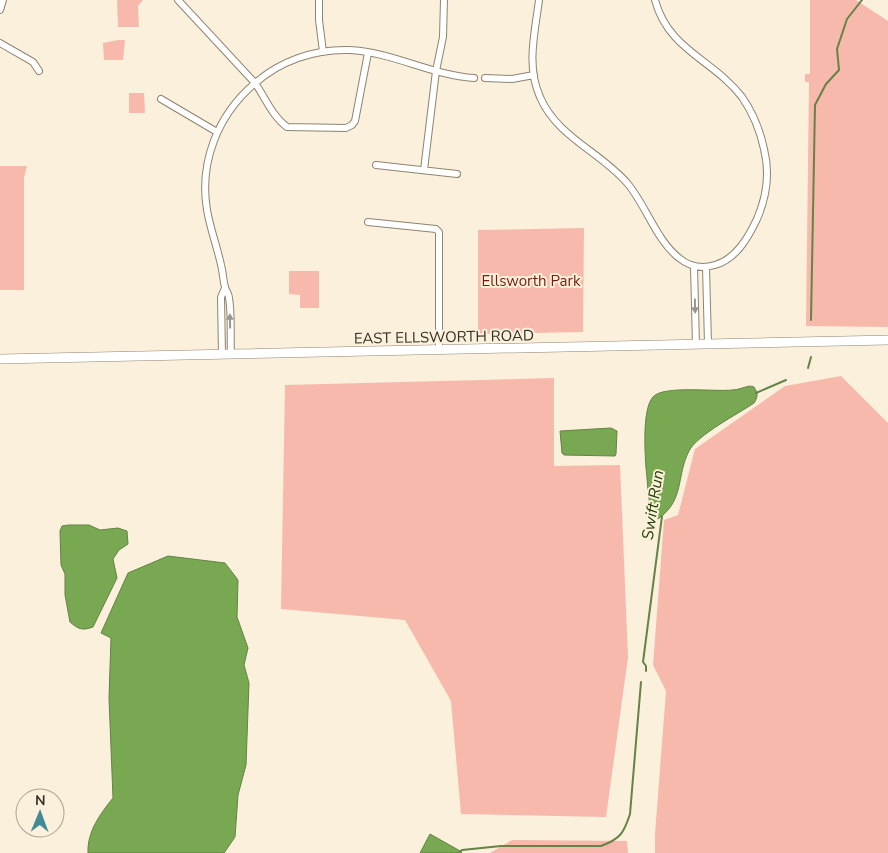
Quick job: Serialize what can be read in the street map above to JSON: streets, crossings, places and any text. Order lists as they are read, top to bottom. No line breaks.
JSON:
{"streets":{"main road":["EAST ELLSWORTH ROAD"]},"water":["Swift Run"],"parks":["Ellsworth Park"],"north":"top"}
